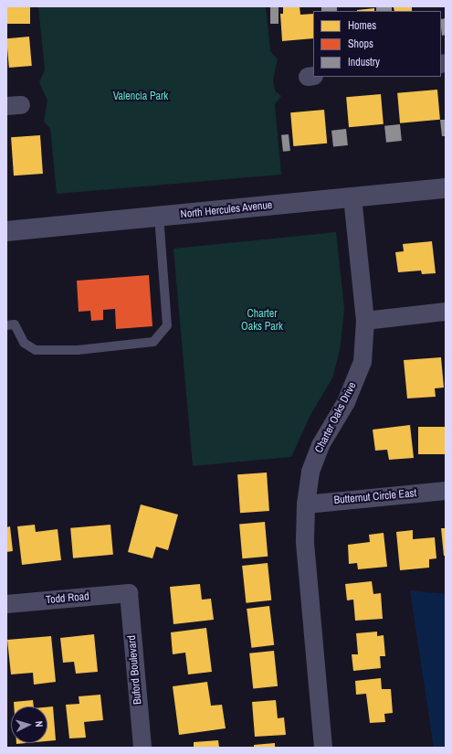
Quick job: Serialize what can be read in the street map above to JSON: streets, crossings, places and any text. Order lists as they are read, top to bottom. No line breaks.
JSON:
{"streets":{"street":["North Hercules Avenue","Charter Oaks Drive","Butternut Circle East","Todd Road","Buford Boulevard"]},"crossings":[["North Hercules Avenue","Charter Oaks Drive"],["Charter Oaks Drive","Butternut Circle East"],["Todd Road","Buford Boulevard"]],"parks":["Valencia Park","Charter Oaks Park"],"legend":["Homes","Shops","Industry"],"north":"right"}
